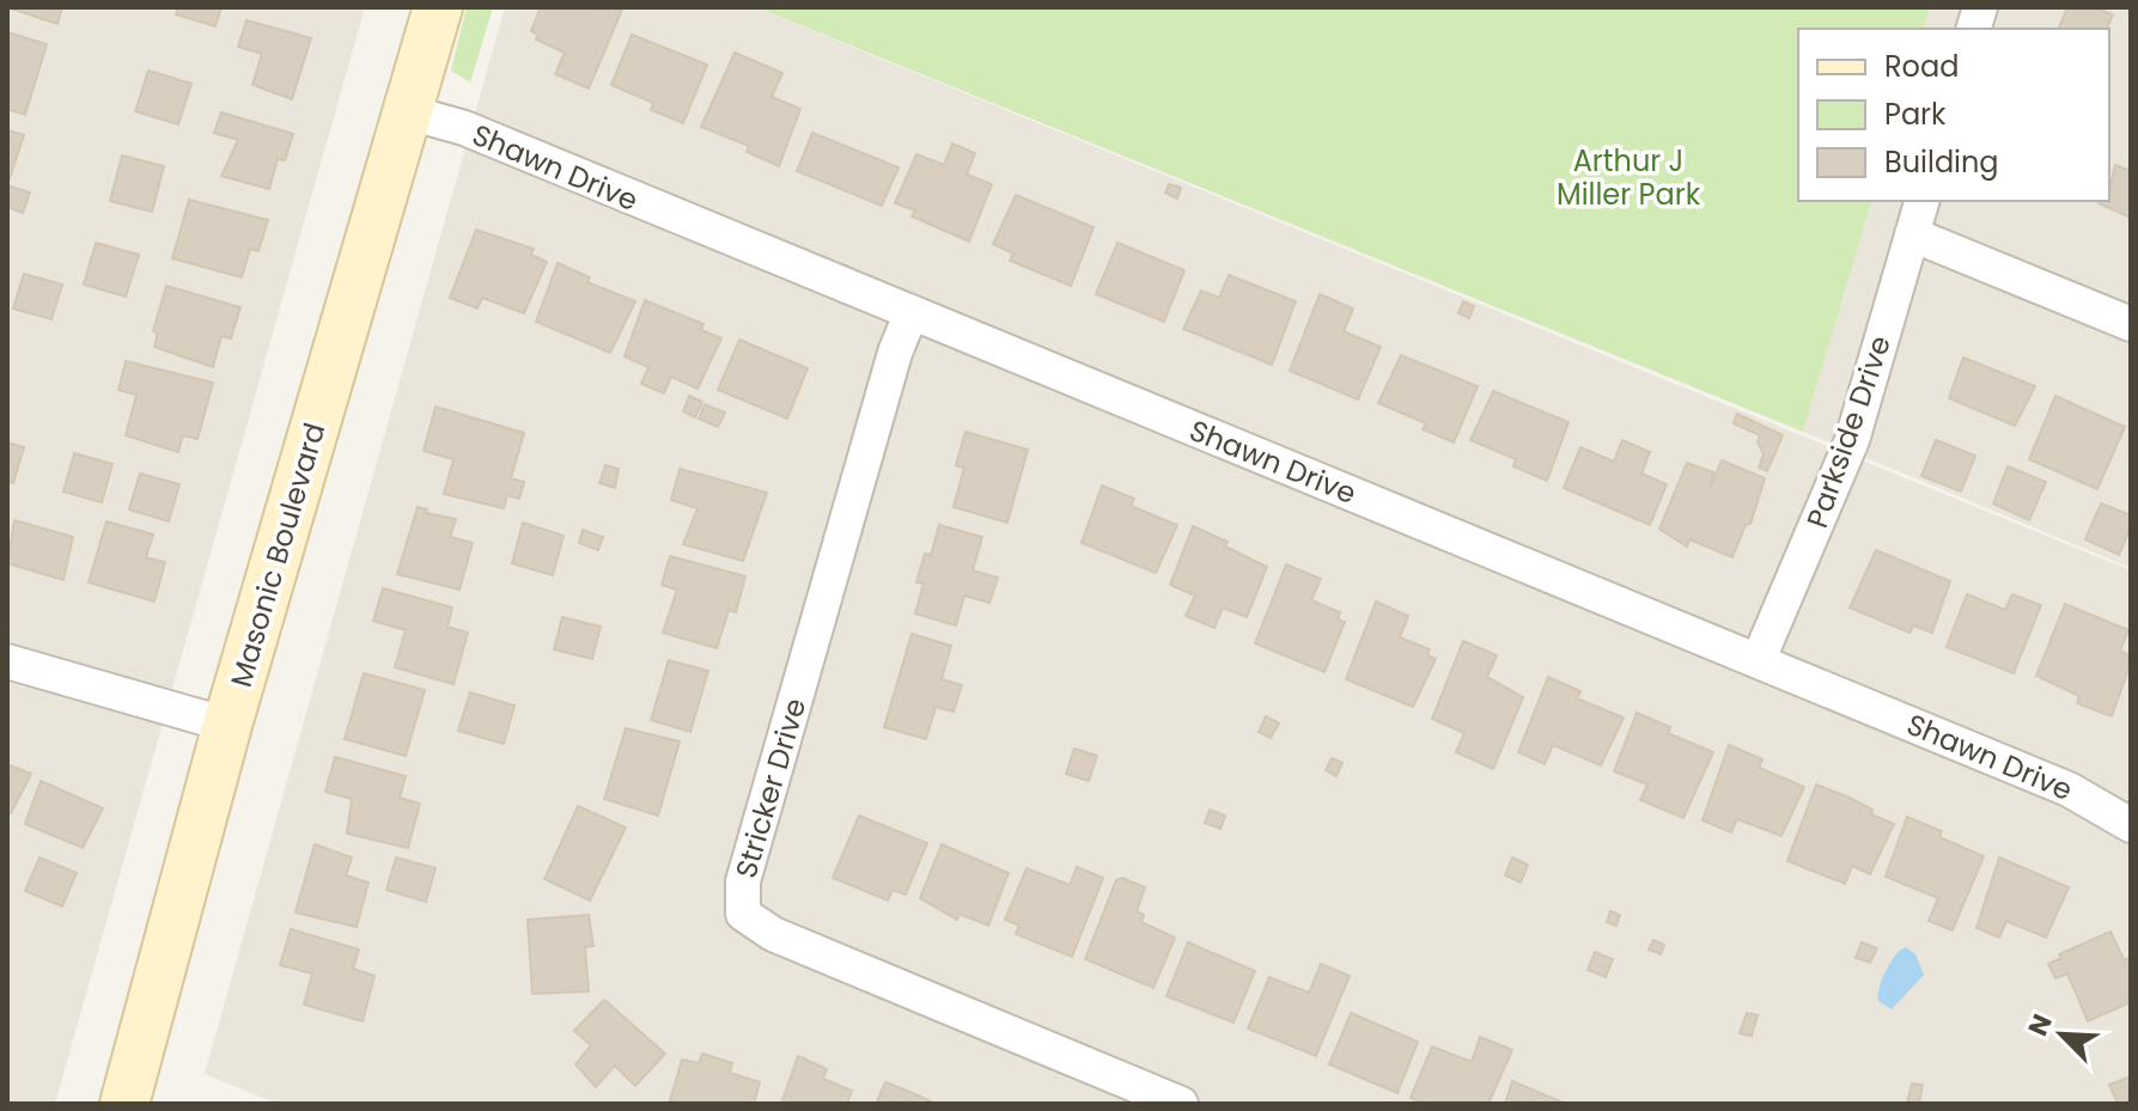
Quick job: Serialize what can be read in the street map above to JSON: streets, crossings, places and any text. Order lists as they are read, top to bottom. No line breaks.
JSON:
{"streets":{"street":["Shawn Drive","Parkside Drive","Masonic Boulevard","Stricker Drive"]},"crossings":[["Shawn Drive","Parkside Drive"],["Shawn Drive","Masonic Boulevard"],["Shawn Drive","Stricker Drive"]],"parks":["Arthur J Miller Park"],"legend":["Road","Park","Building"],"north":"top left"}
